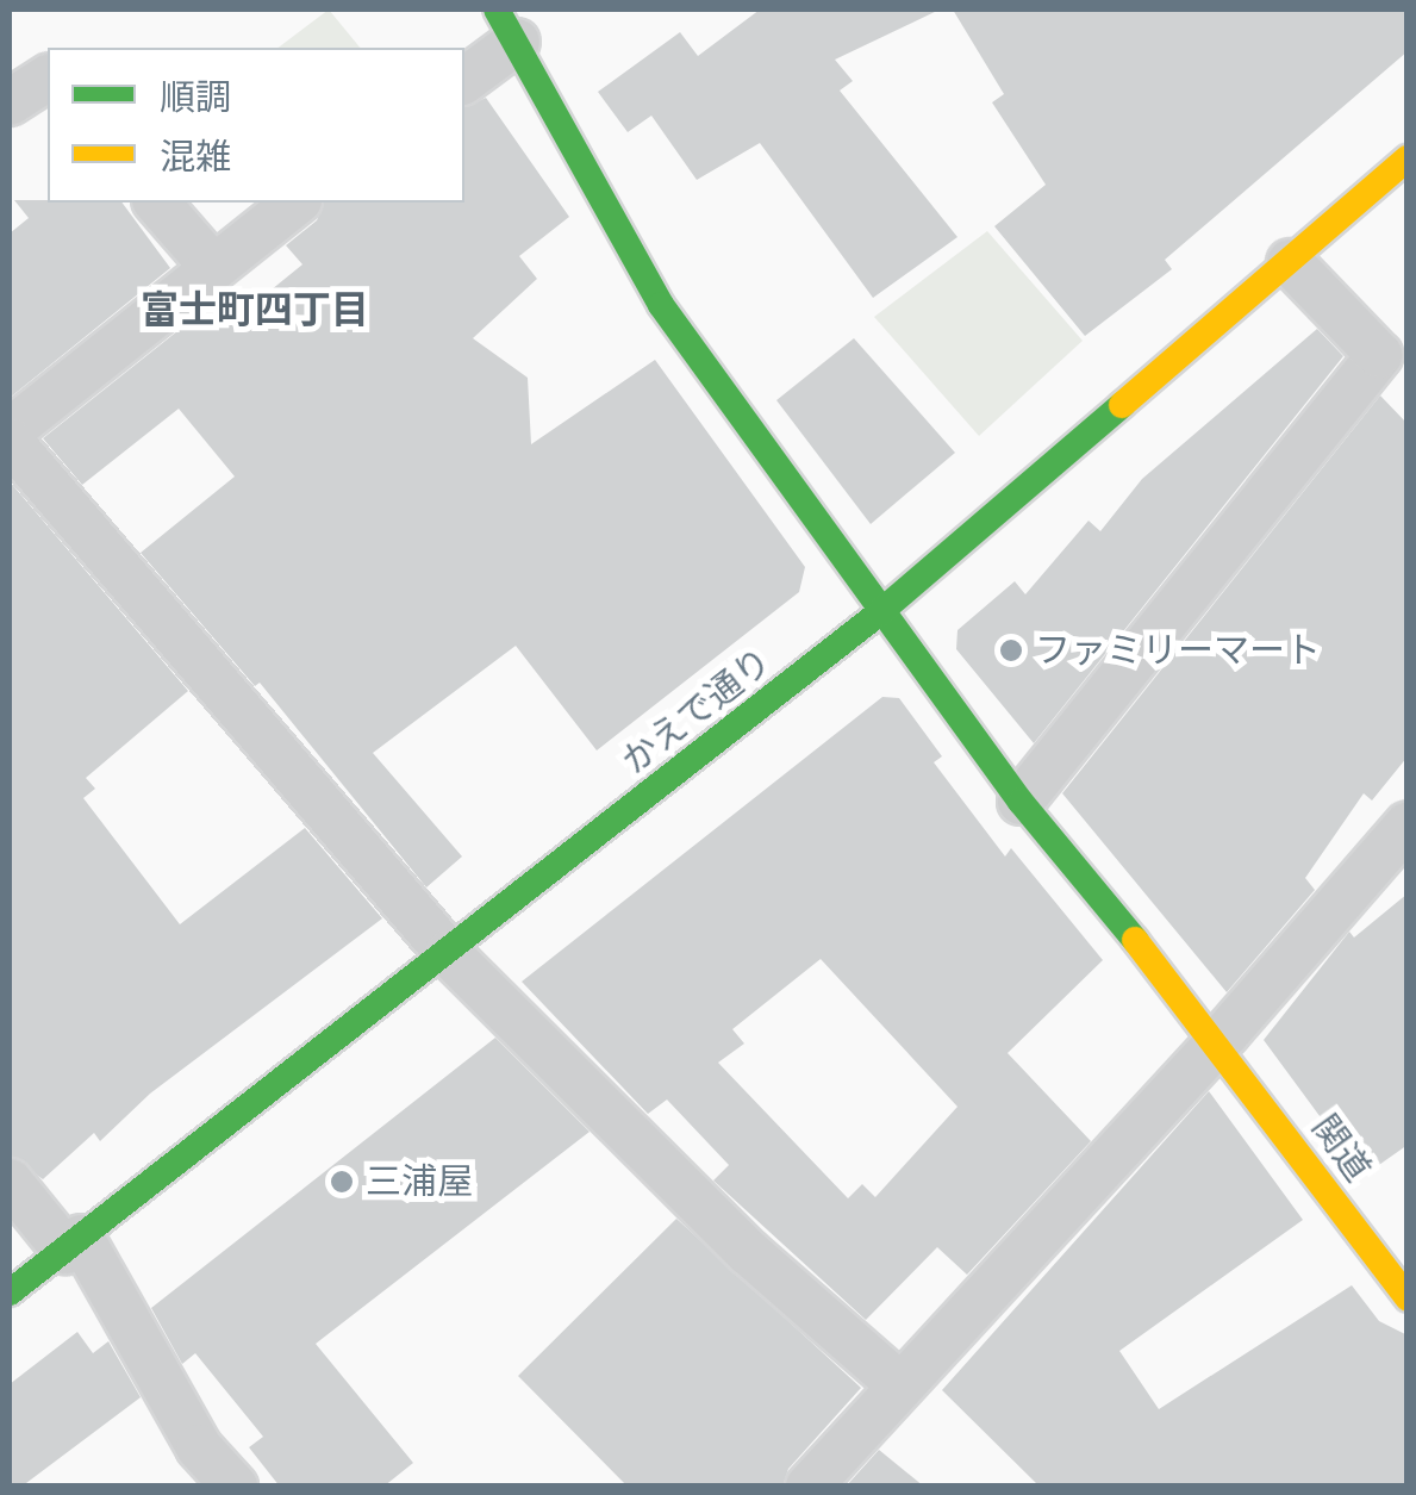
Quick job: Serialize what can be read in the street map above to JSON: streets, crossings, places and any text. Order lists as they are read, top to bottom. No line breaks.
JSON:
{"streets":{"street":["かえで通り","関道"]},"crossings":[["かえで通り","関道"]],"districts":["富士町四丁目"],"places":["ファミリーマート","三浦屋"],"legend":["順調","混雑"]}
